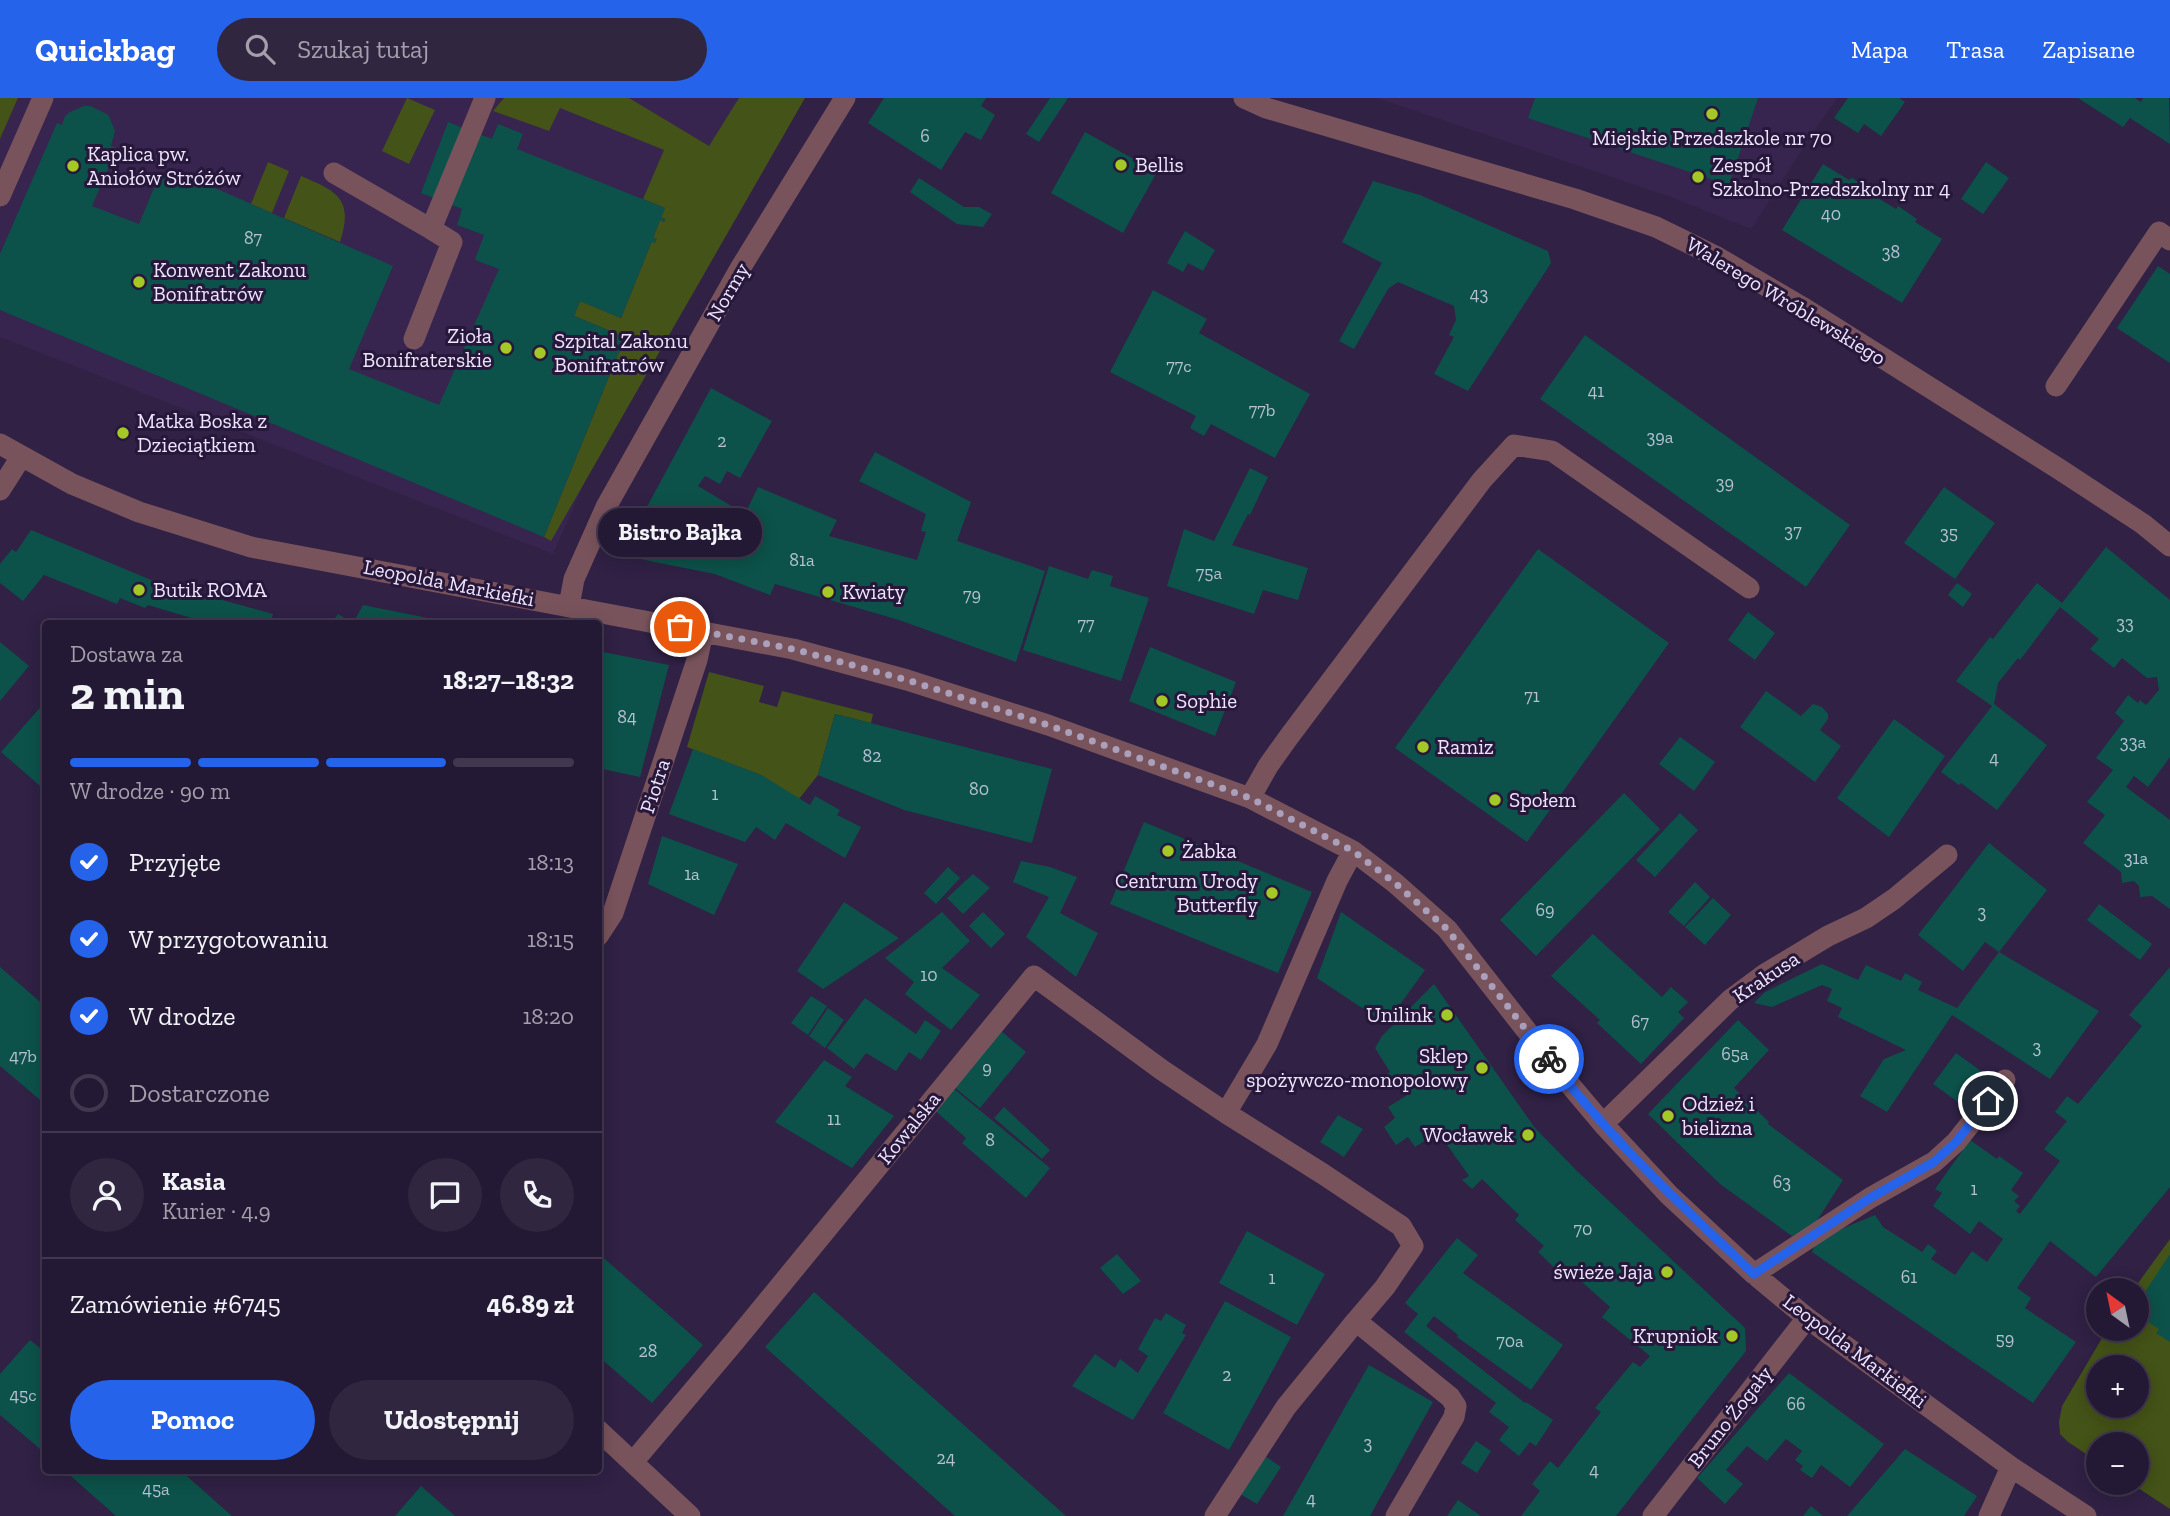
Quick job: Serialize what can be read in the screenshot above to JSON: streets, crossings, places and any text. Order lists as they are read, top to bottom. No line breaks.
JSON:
{"streets":{"street":["Normy","Walerego Wróblewskiego","Leopolda Markiefki","Piotra","Krakusa","Kowalska","Bruno Żogały"]},"crossings":[["Normy","Leopolda Markiefki"],["Leopolda Markiefki","Piotra"],["Leopolda Markiefki","Krakusa"],["Leopolda Markiefki","Bruno Żogały"]],"places":["Miejskie Przedszkole nr 70","Bellis","Kaplica pw. Aniołów Stróżów","Zespół Szkolno-Przedszkolny nr 4","Konwent Zakonu Bonifratrów","Zioła Bonifraterskie","Szpital Zakonu Bonifratrów","Matka Boska z Dzieciątkiem","Butik ROMA","Kwiaty","Bistro Bajka","Sophie","Ramiz","Społem","Żabka","Centrum Urody Butterfly","Unilink","Sklep spożywczo-monopolowy","Odzież i bielizna","Wocławek","świeże Jaja","Krupniok"],"house_numbers":["6","40","87","38","43","77c","41","77b","39a","2","39","37","35","81a","75a","79","33","77","71","84","33a","82","4","80","1","31a","1a","69","3","10","67","3","65a","47b","9","11","8","63","1","70","61","1","59","70a","28","2","45c","66","3","24","4","45a","4"],"north":"top left","page":{"header":"Quickbag","search":"Szukaj tutaj","nav":["Mapa","Trasa","Zapisane"],"bubble":"Bistro Bajka","heading":["2 min","Dostawa za","18:27–18:32"],"panel":["Kasia","Kurier · 4.9","Zamówienie #6745","46.89 zł"],"bar":"W drodze · 90 m","list":[["Przyjęte","18:13"],["W przygotowaniu","18:15"],["W drodze","18:20"],"Dostarczone"],"map_buttons":["+","−"],"buttons":["Pomoc","Udostępnij"]}}
